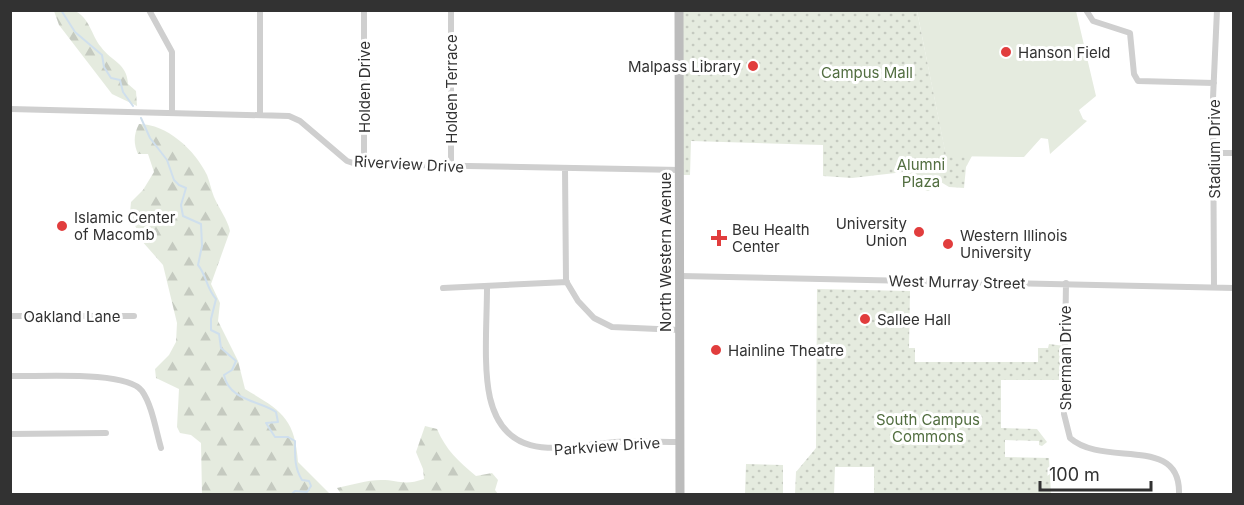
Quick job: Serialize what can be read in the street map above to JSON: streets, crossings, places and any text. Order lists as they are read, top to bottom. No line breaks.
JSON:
{"streets":{"street":["Holden Drive","Holden Terrace","Stadium Drive","Riverview Drive","North Western Avenue","West Murray Street","Oakland Lane","Sherman Drive","Parkview Drive"]},"crossings":[["Holden Drive","Riverview Drive"],["Holden Terrace","Riverview Drive"],["Stadium Drive","West Murray Street"],["Riverview Drive","North Western Avenue"],["North Western Avenue","West Murray Street"],["North Western Avenue","Parkview Drive"],["West Murray Street","Sherman Drive"]],"parks":["Campus Mall","Alumni Plaza","South Campus Commons"],"places":{"other":["Hanson Field","Malpass Library","Islamic Center of Macomb","University Union","Western Illinois University","Sallee Hall","Hainline Theatre"],"health":["Beu Health Center"]},"scale_bar":"100 m"}
